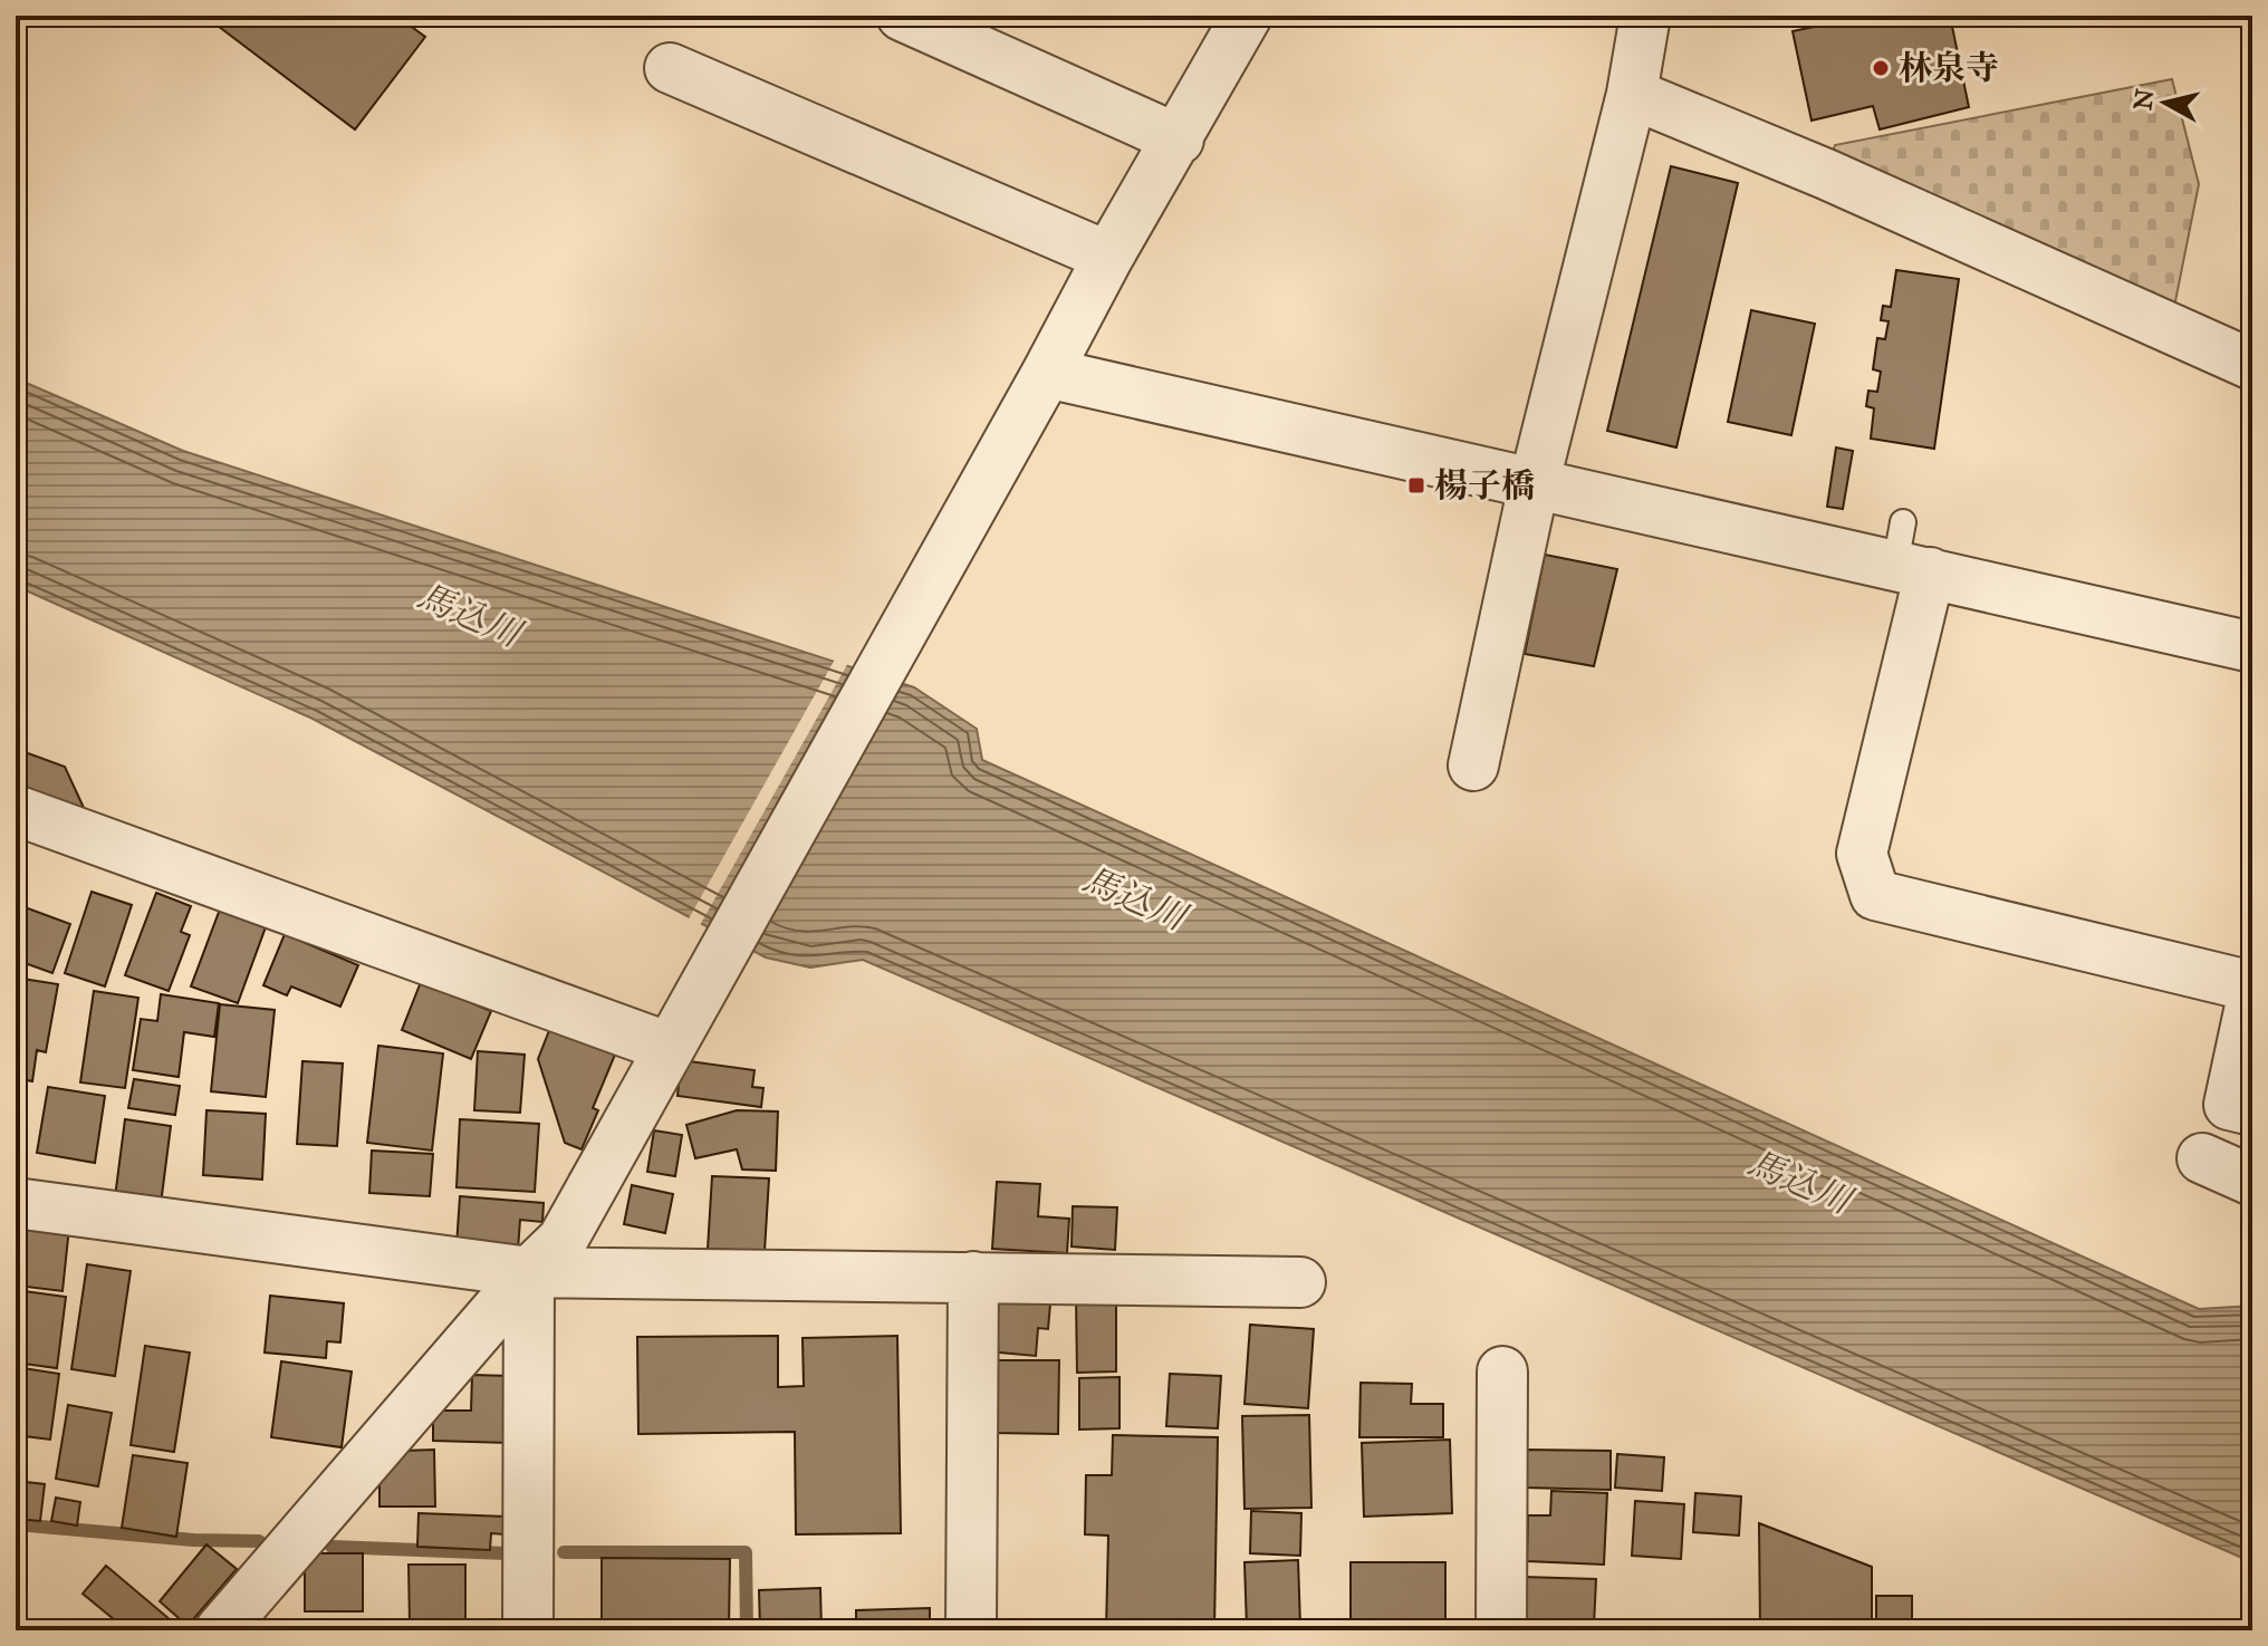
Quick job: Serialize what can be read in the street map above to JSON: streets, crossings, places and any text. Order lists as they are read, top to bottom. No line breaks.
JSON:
{"water":["馬込川"],"places":{"other":["林泉寺"],"transit":["楊子橋"]},"north":"left"}
